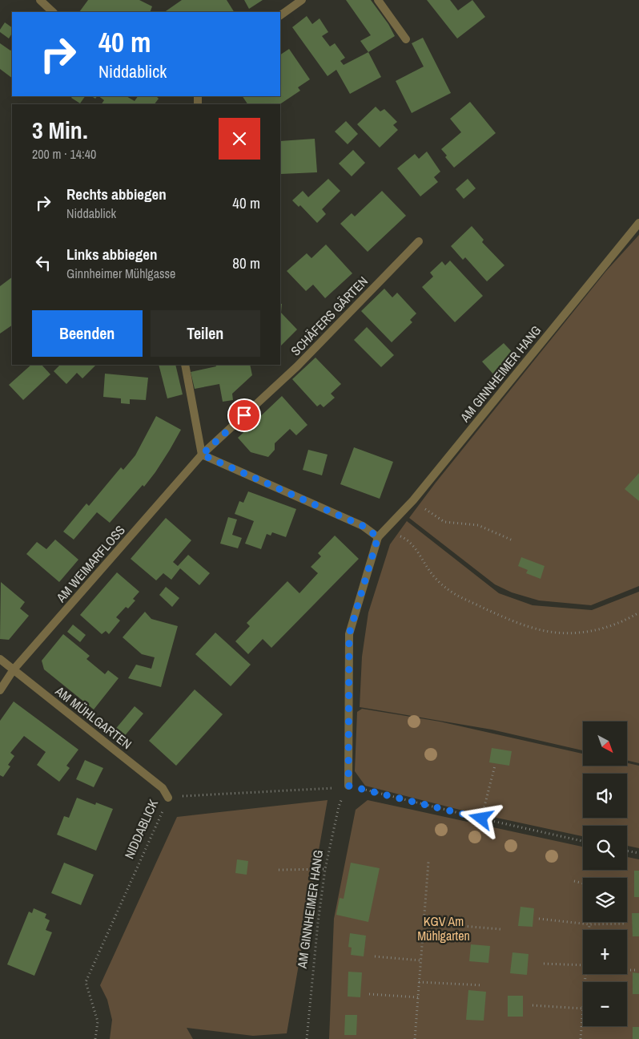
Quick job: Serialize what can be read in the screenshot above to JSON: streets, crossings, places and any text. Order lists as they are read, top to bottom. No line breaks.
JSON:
{"streets":{"street":["SCHÄFERS GÄRTEN","AM GINNHEIMER HANG","AM WEIMARFLOSS","AM MÜHLGARTEN"],"path":["NIDDABLICK"]},"crossings":[["SCHÄFERS GÄRTEN","AM WEIMARFLOSS"],["AM GINNHEIMER HANG","NIDDABLICK"],["AM WEIMARFLOSS","AM MÜHLGARTEN"],["AM MÜHLGARTEN","NIDDABLICK"]],"parks":["KGV Am Mühlgarten"],"north":"bottom right","page":{"turn":["40 m","Niddablick"],"heading":["3 Min.","200 m · 14:40"],"list":[{"name":"Rechts abbiegen","note":"Niddablick","value":"40 m"},{"name":"Links abbiegen","note":"Ginnheimer Mühlgasse","value":"80 m"}],"buttons":["Beenden","Teilen"],"map_buttons":["+","−"]}}
